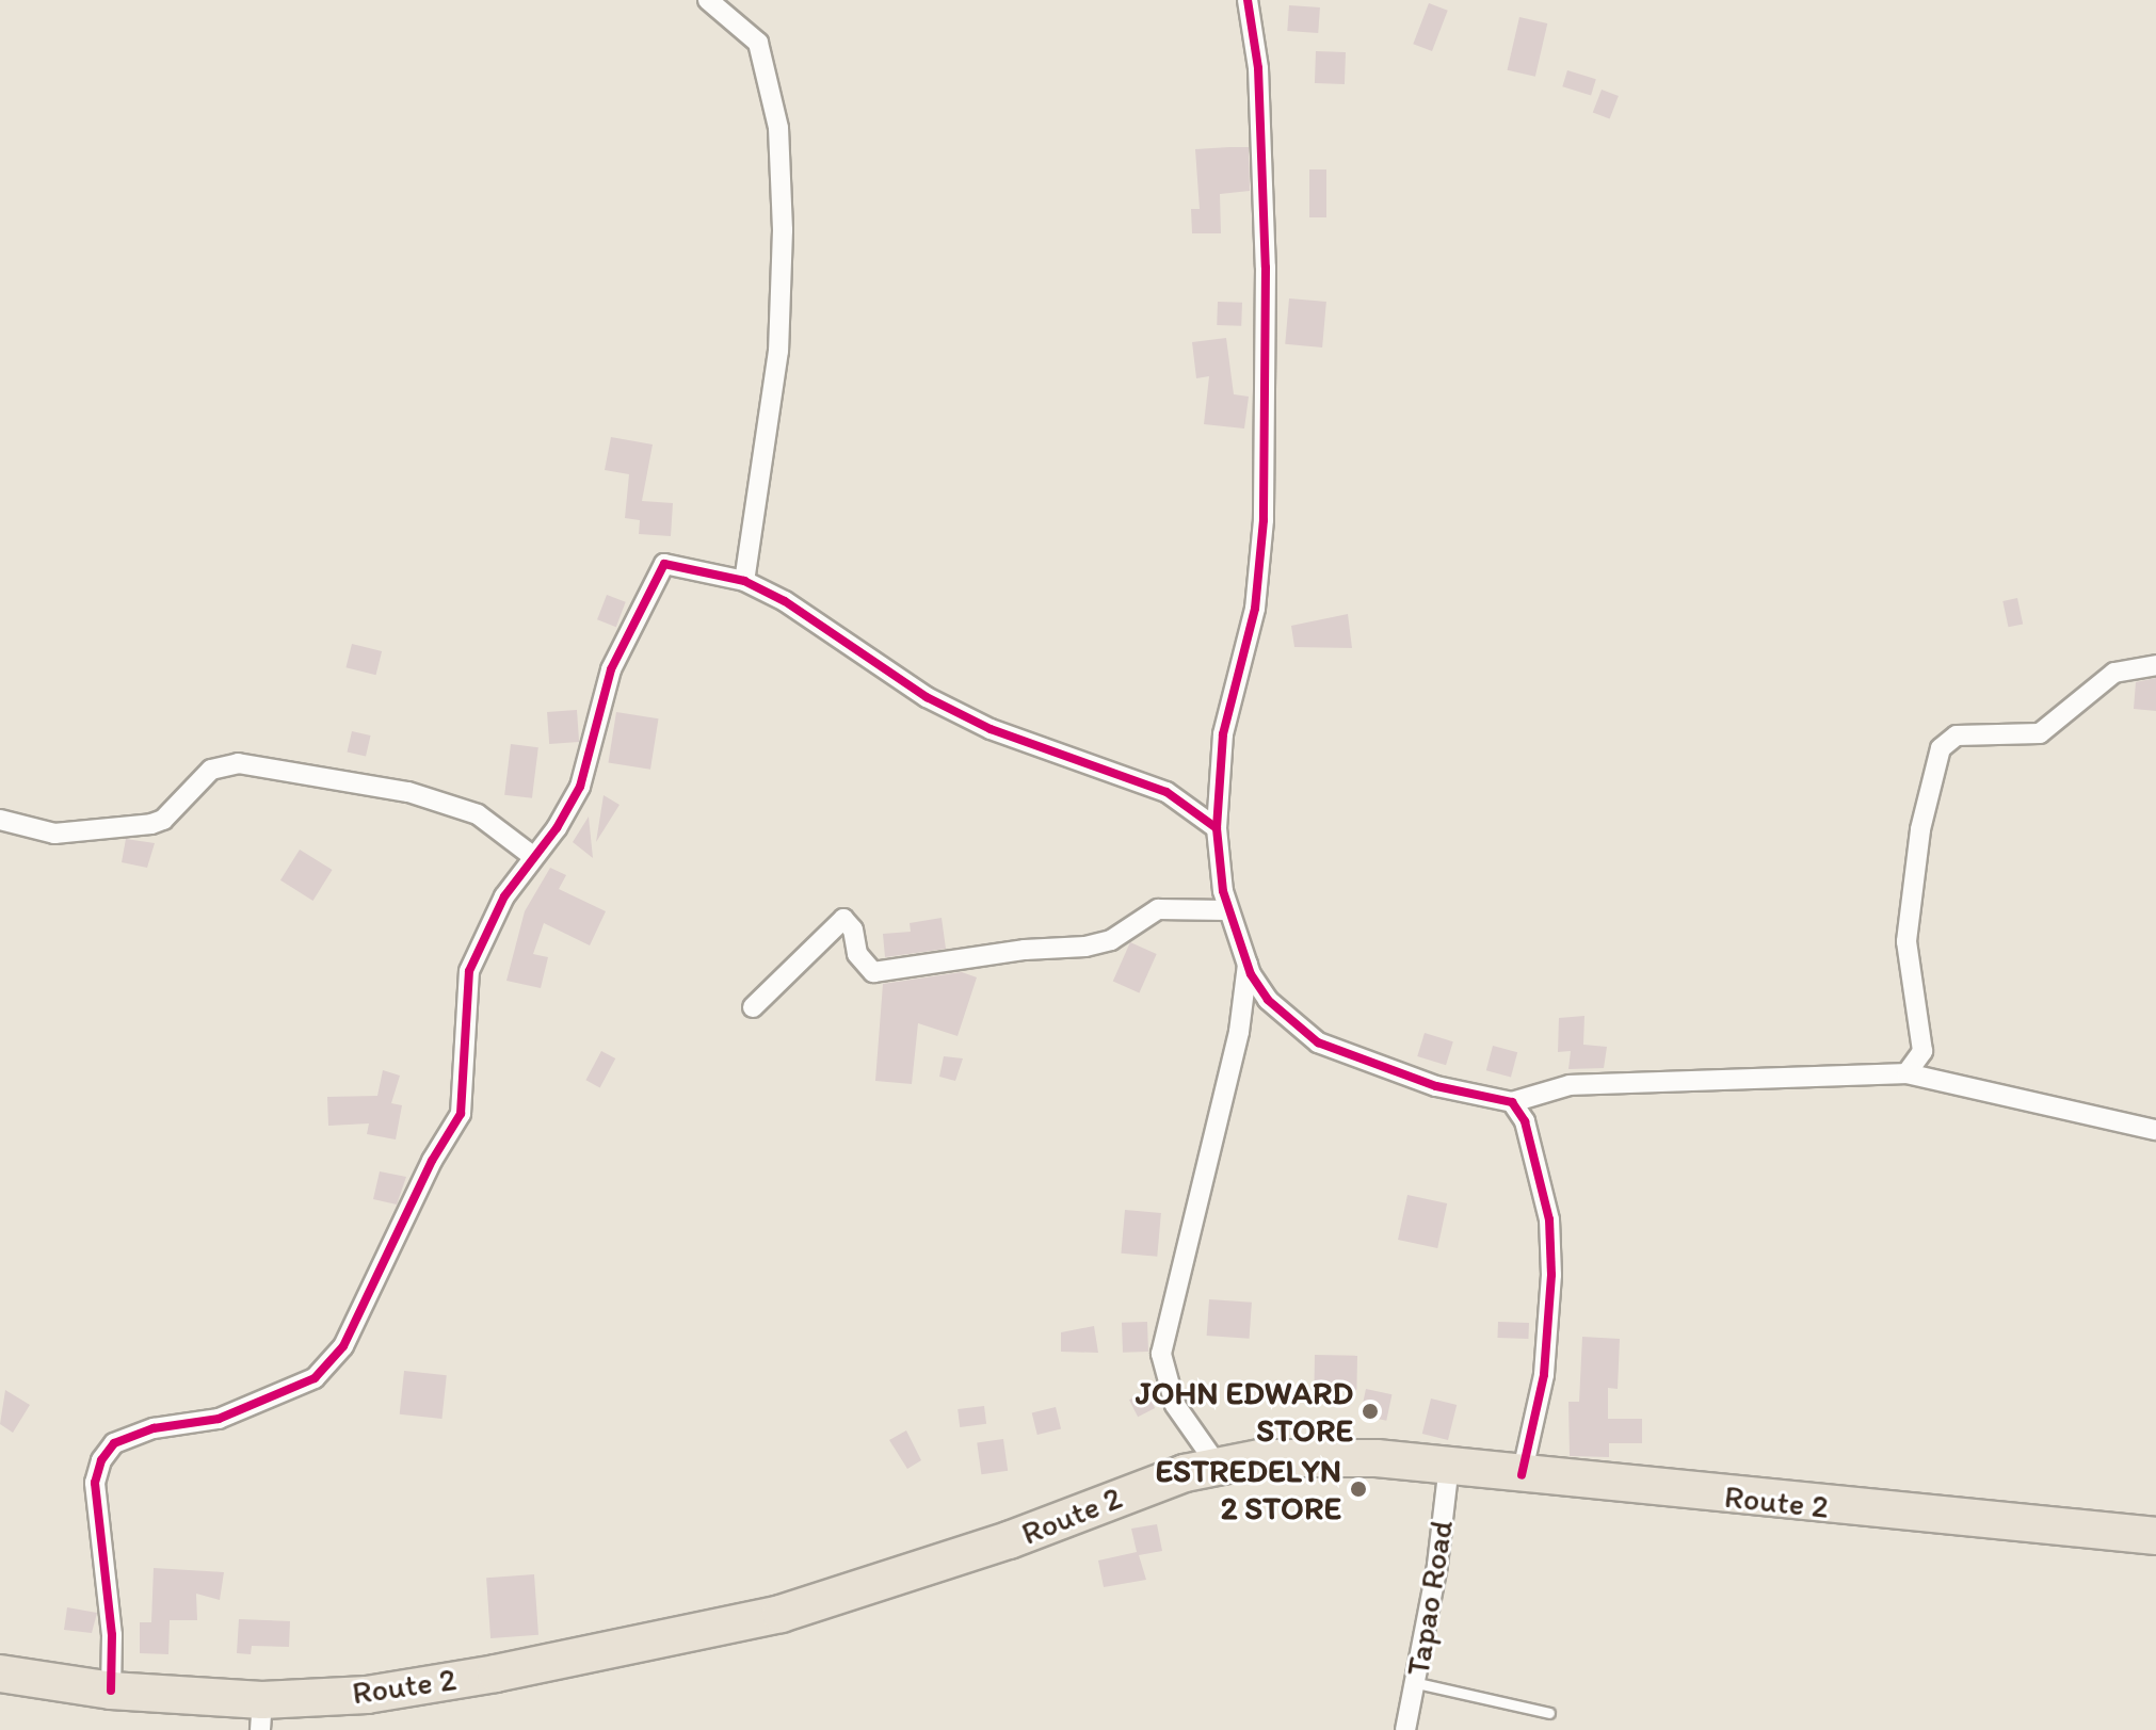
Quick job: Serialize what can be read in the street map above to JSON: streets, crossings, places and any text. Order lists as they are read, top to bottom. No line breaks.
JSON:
{"streets":{"highway":["Route 2"],"street":["Tapao Road"]},"crossings":[["Route 2","Tapao Road"]],"places":["JOHN EDWARD STORE","ESTREDELYN 2 STORE"]}
